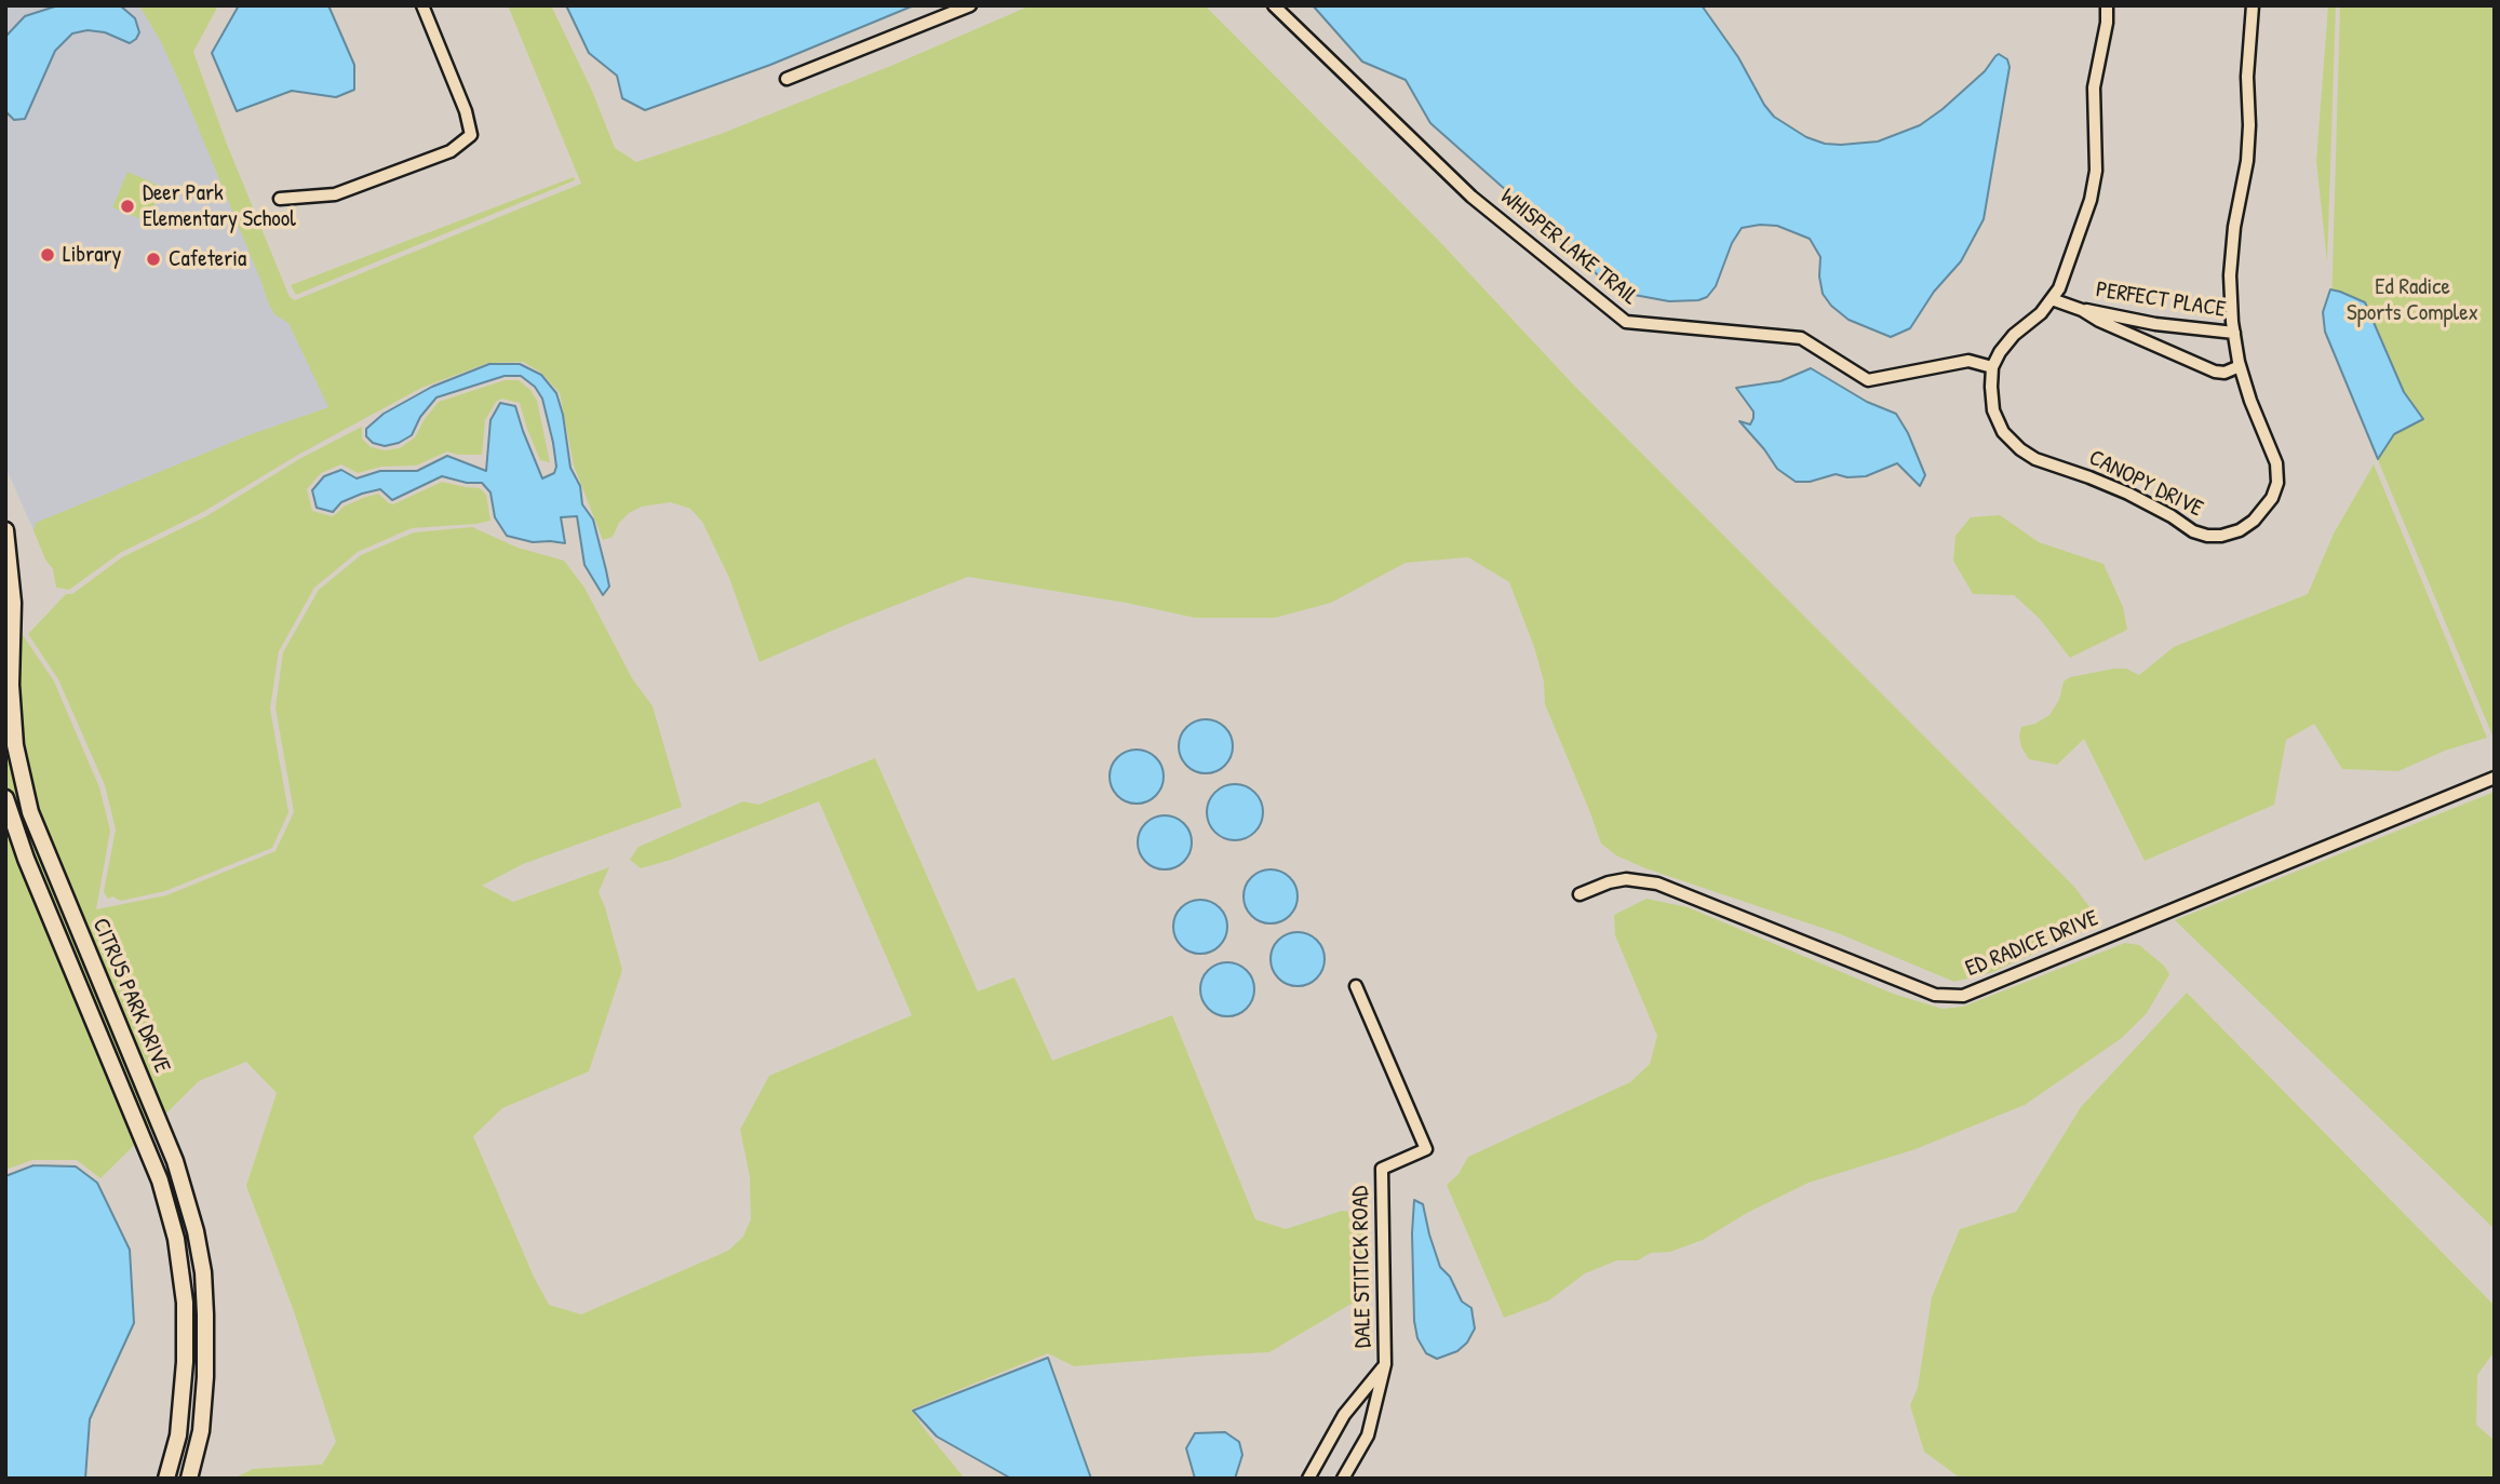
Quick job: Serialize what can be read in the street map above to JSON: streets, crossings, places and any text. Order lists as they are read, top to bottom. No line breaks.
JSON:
{"streets":{"street":["WHISPER LAKE TRAIL","PERFECT PLACE","CANOPY DRIVE","ED RADICE DRIVE","CITRUS PARK DRIVE","DALE STITICK ROAD"]},"crossings":[["WHISPER LAKE TRAIL","CANOPY DRIVE"],["PERFECT PLACE","CANOPY DRIVE"]],"parks":["Ed Radice Sports Complex"],"places":["Deer Park Elementary School","Library","Cafeteria"]}
